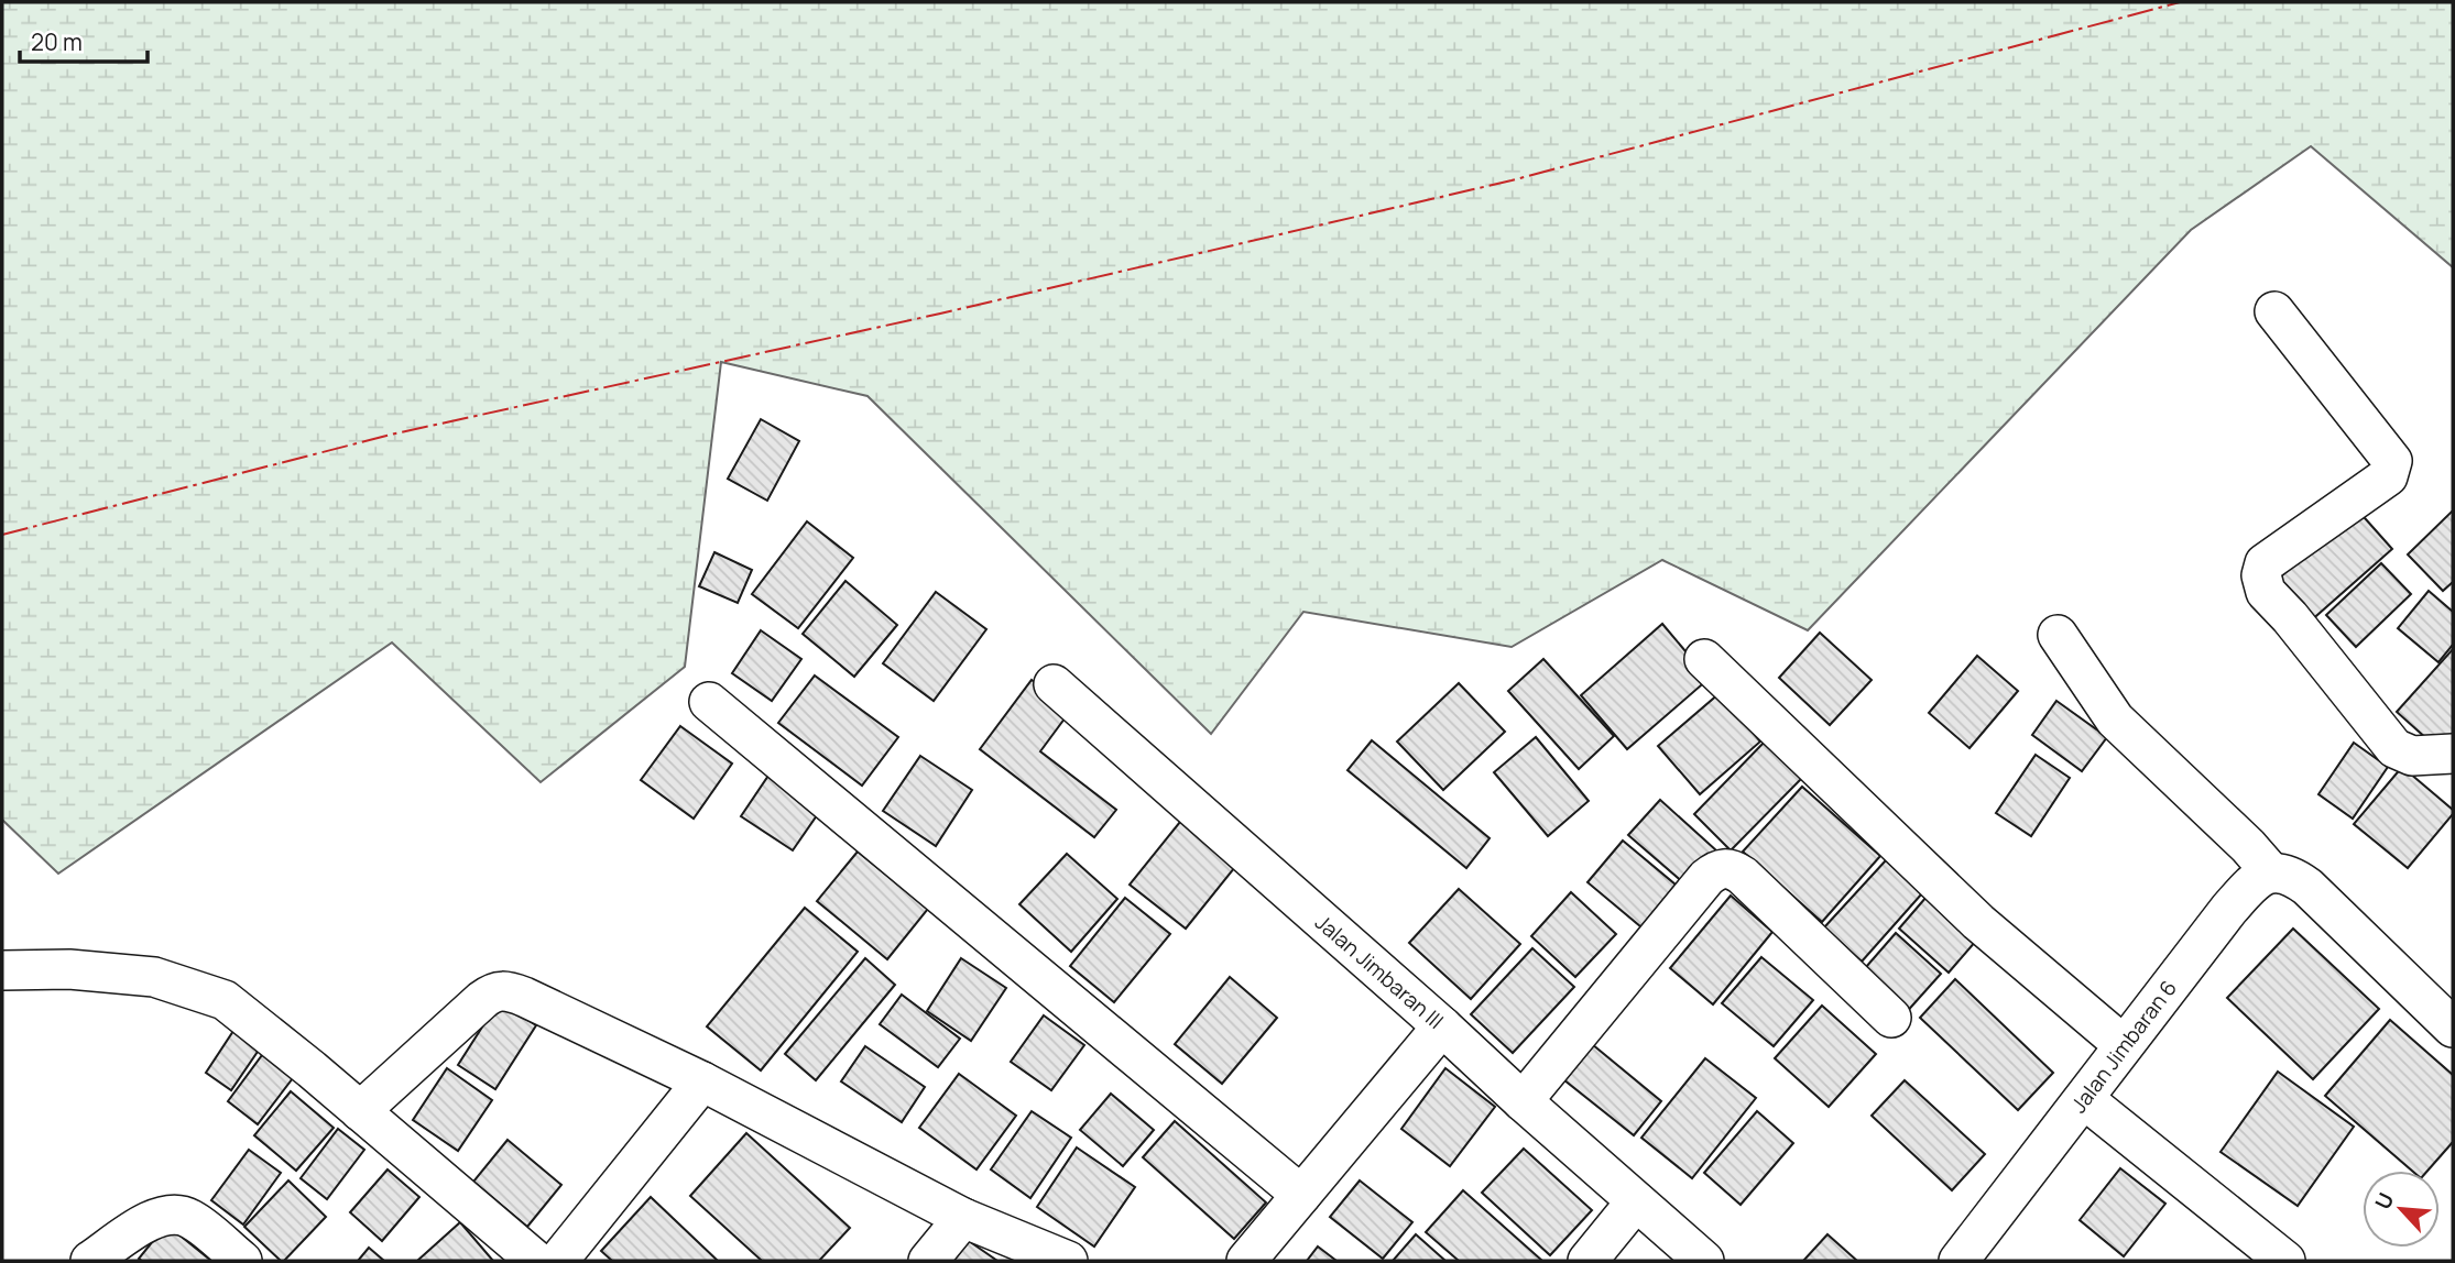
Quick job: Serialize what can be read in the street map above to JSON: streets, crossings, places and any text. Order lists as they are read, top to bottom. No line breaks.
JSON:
{"streets":{"street":["Jalan Jimbaran III","Jalan Jimbaran 6"]},"scale_bar":"20 m","north":"top left"}
